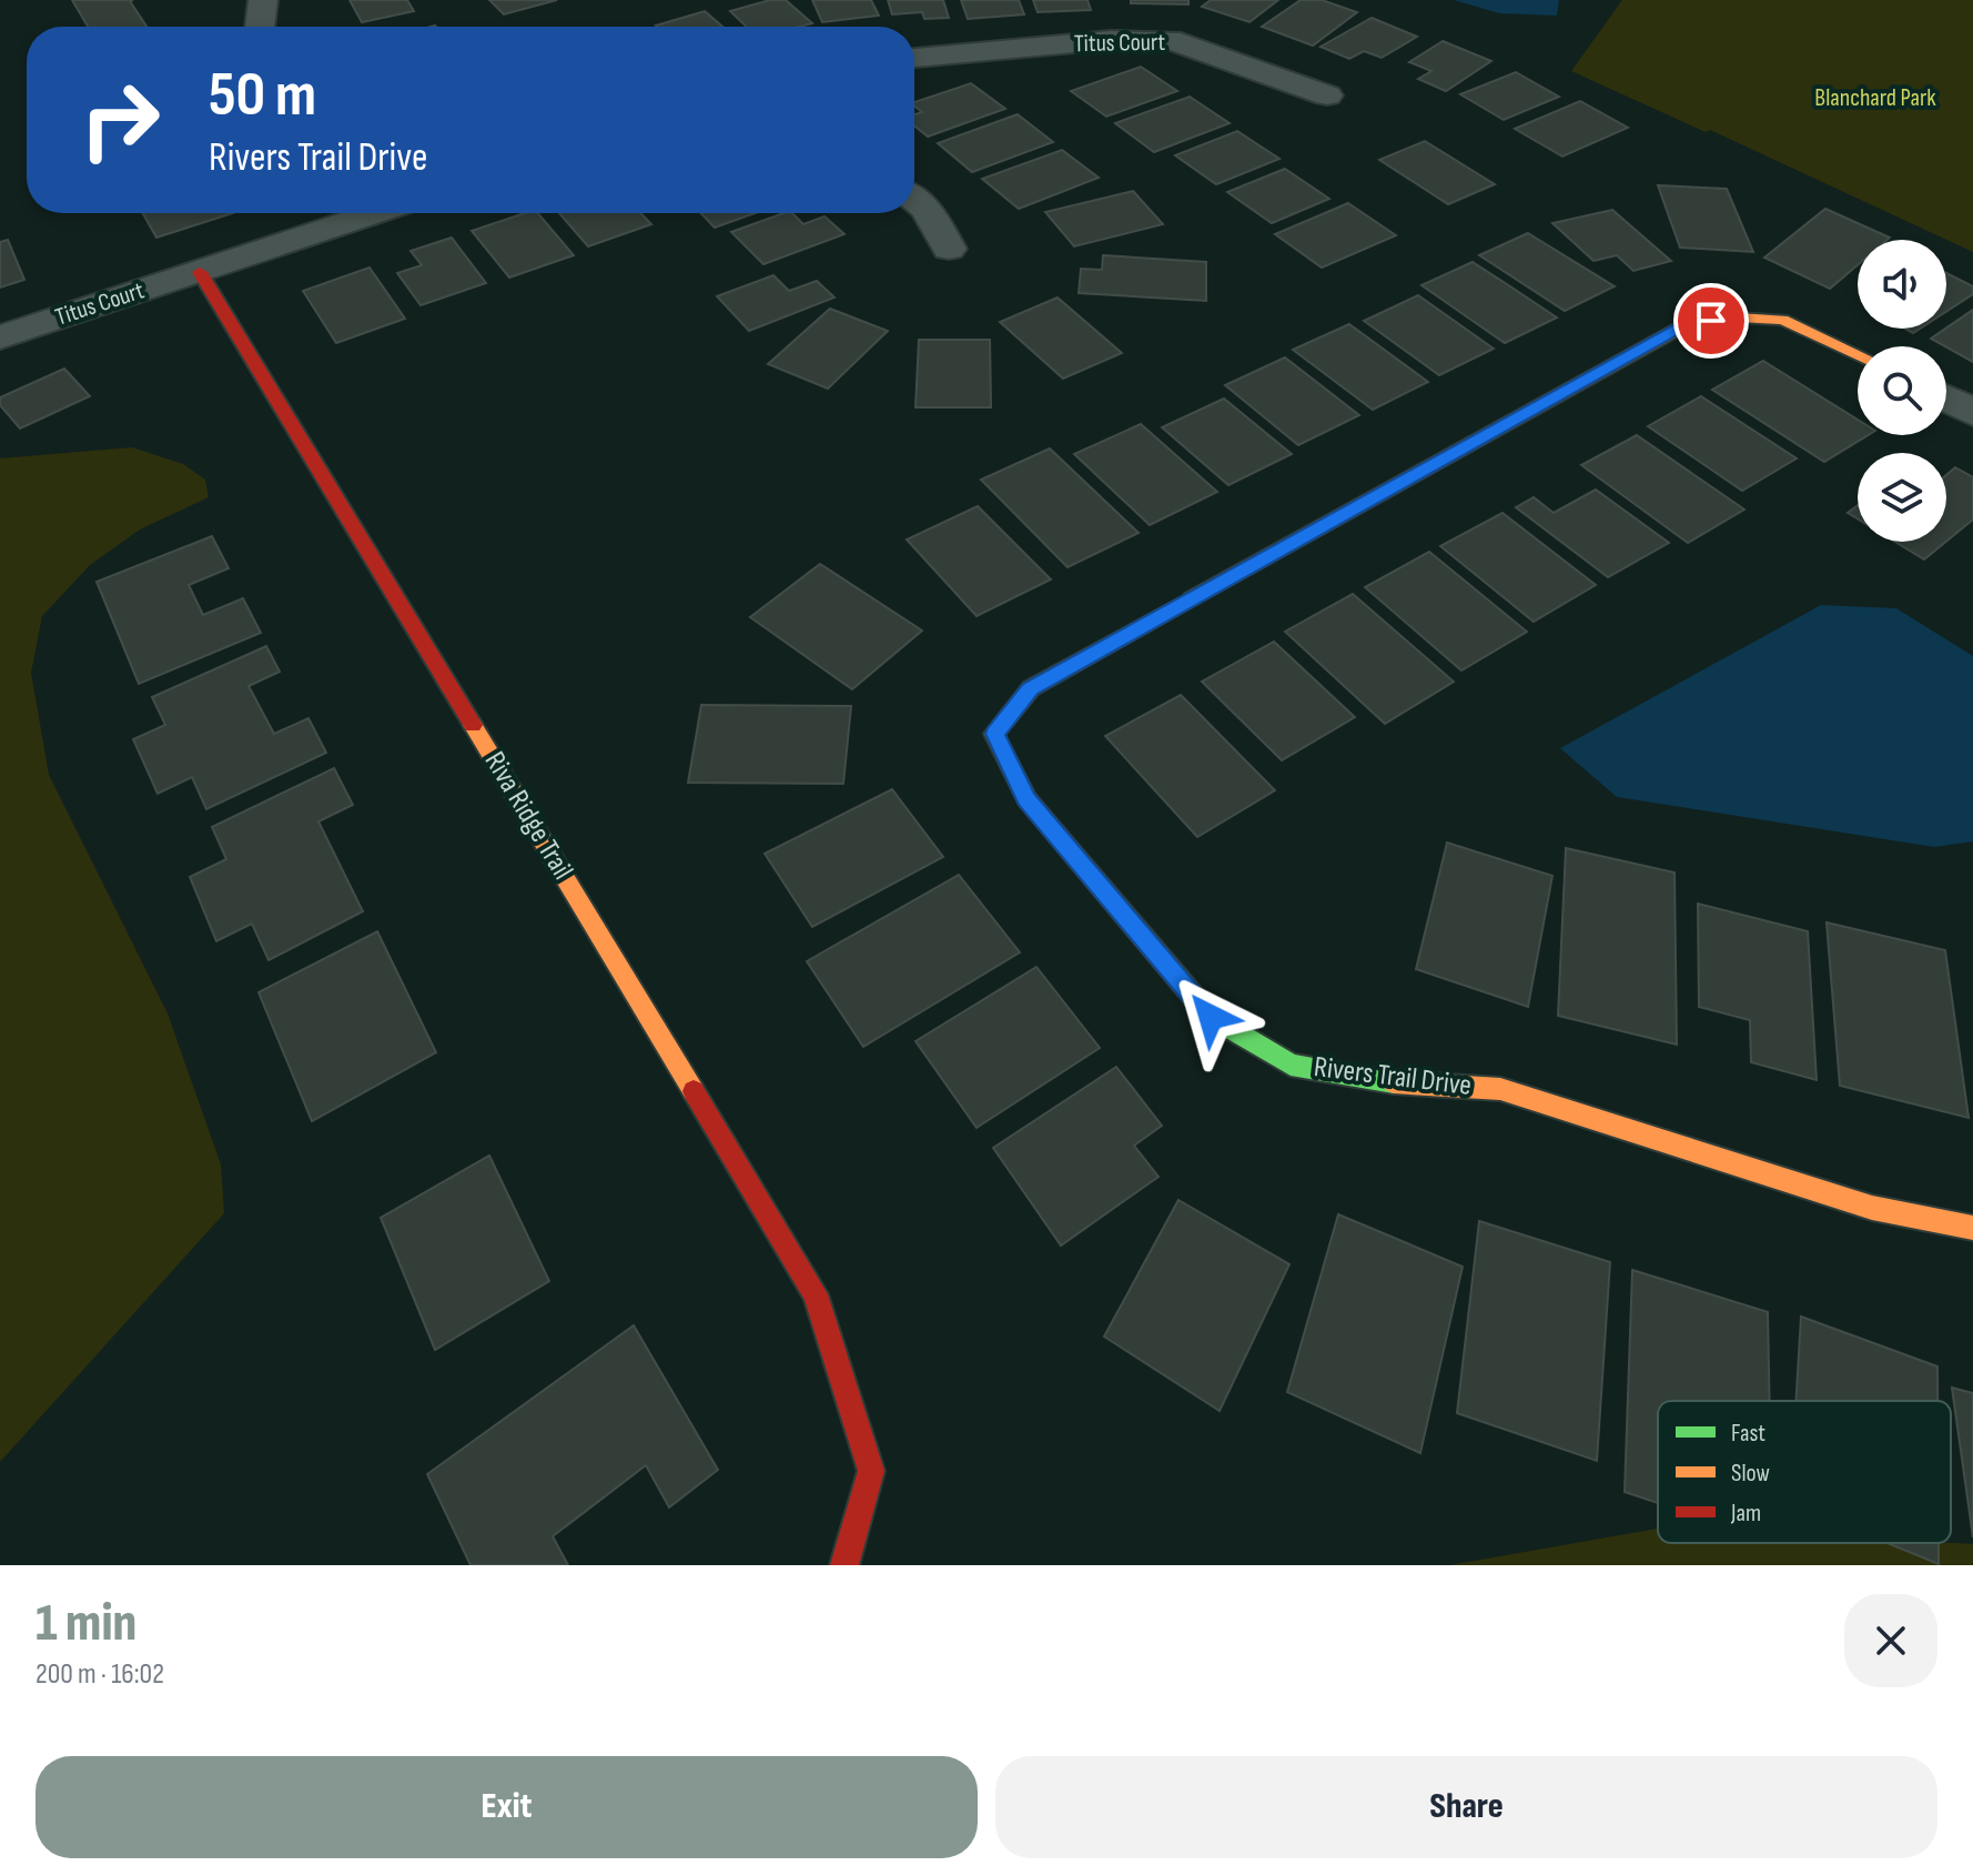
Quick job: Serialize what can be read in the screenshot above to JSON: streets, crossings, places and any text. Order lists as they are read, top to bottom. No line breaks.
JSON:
{"streets":{"street":["Titus Court","Riva Ridge Trail","Rivers Trail Drive"]},"crossings":[["Titus Court","Riva Ridge Trail"]],"parks":["Blanchard Park"],"legend":["Fast","Slow","Jam"],"page":{"turn":["50 m","Rivers Trail Drive"],"heading":["1 min","200 m · 16:02"],"buttons":["Exit","Share"]}}
